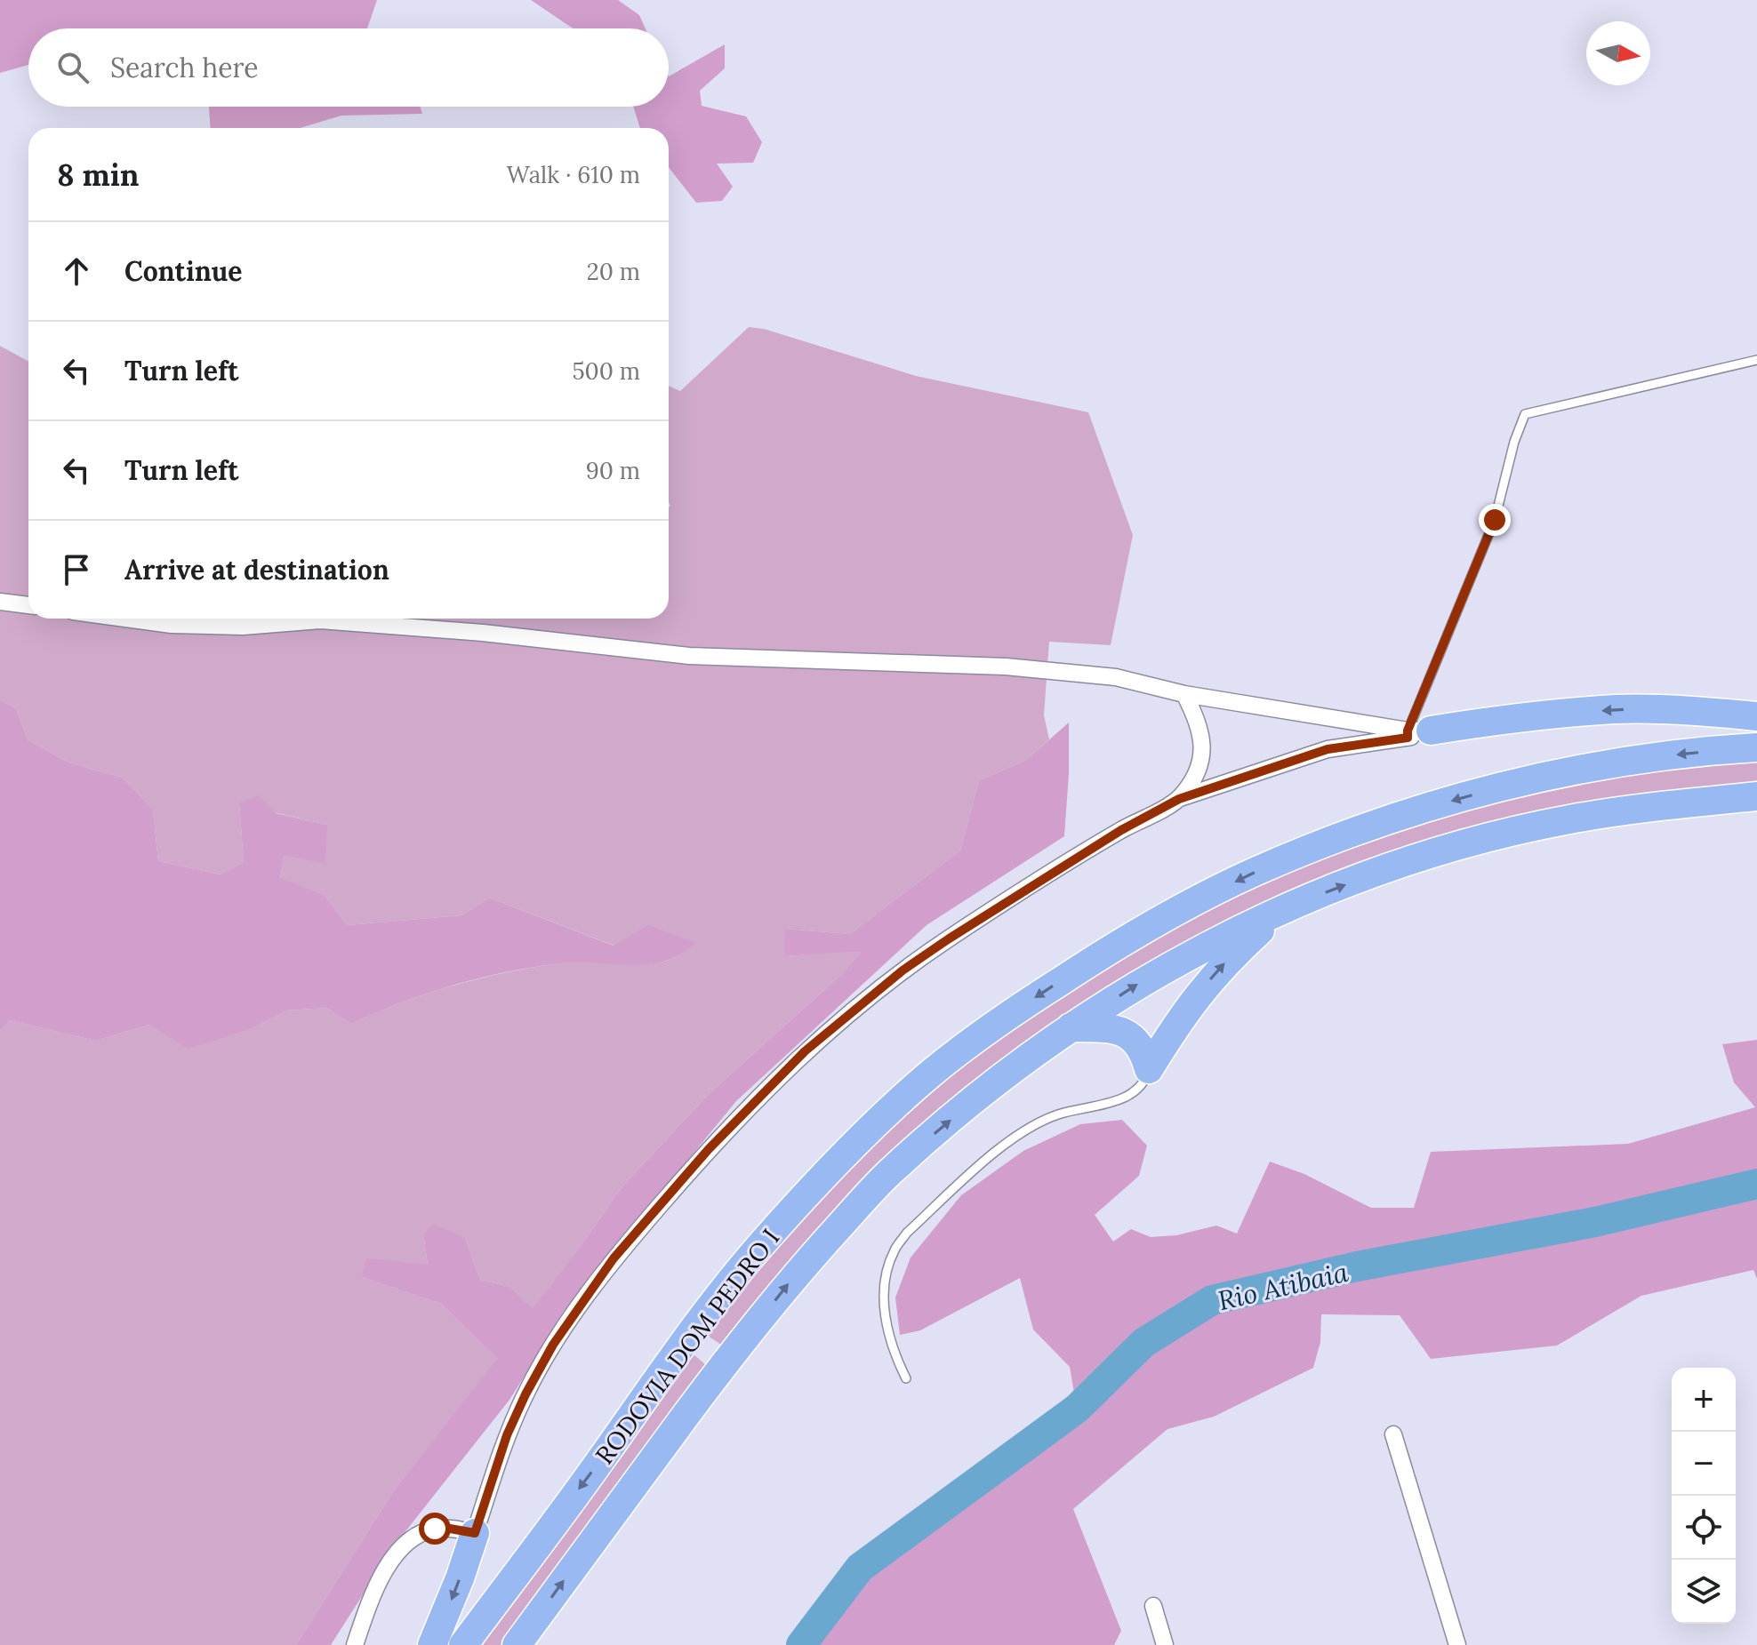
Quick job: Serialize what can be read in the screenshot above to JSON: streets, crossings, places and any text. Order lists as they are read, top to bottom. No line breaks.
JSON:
{"streets":{"highway":["RODOVIA DOM PEDRO I"]},"water":["Rio Atibaia"],"north":"right","page":{"search":"Search here","heading":["8 min","Walk · 610 m"],"list":[["Continue","20 m"],["Turn left","500 m"],["Turn left","90 m"],"Arrive at destination"],"map_buttons":["+","−"]}}
